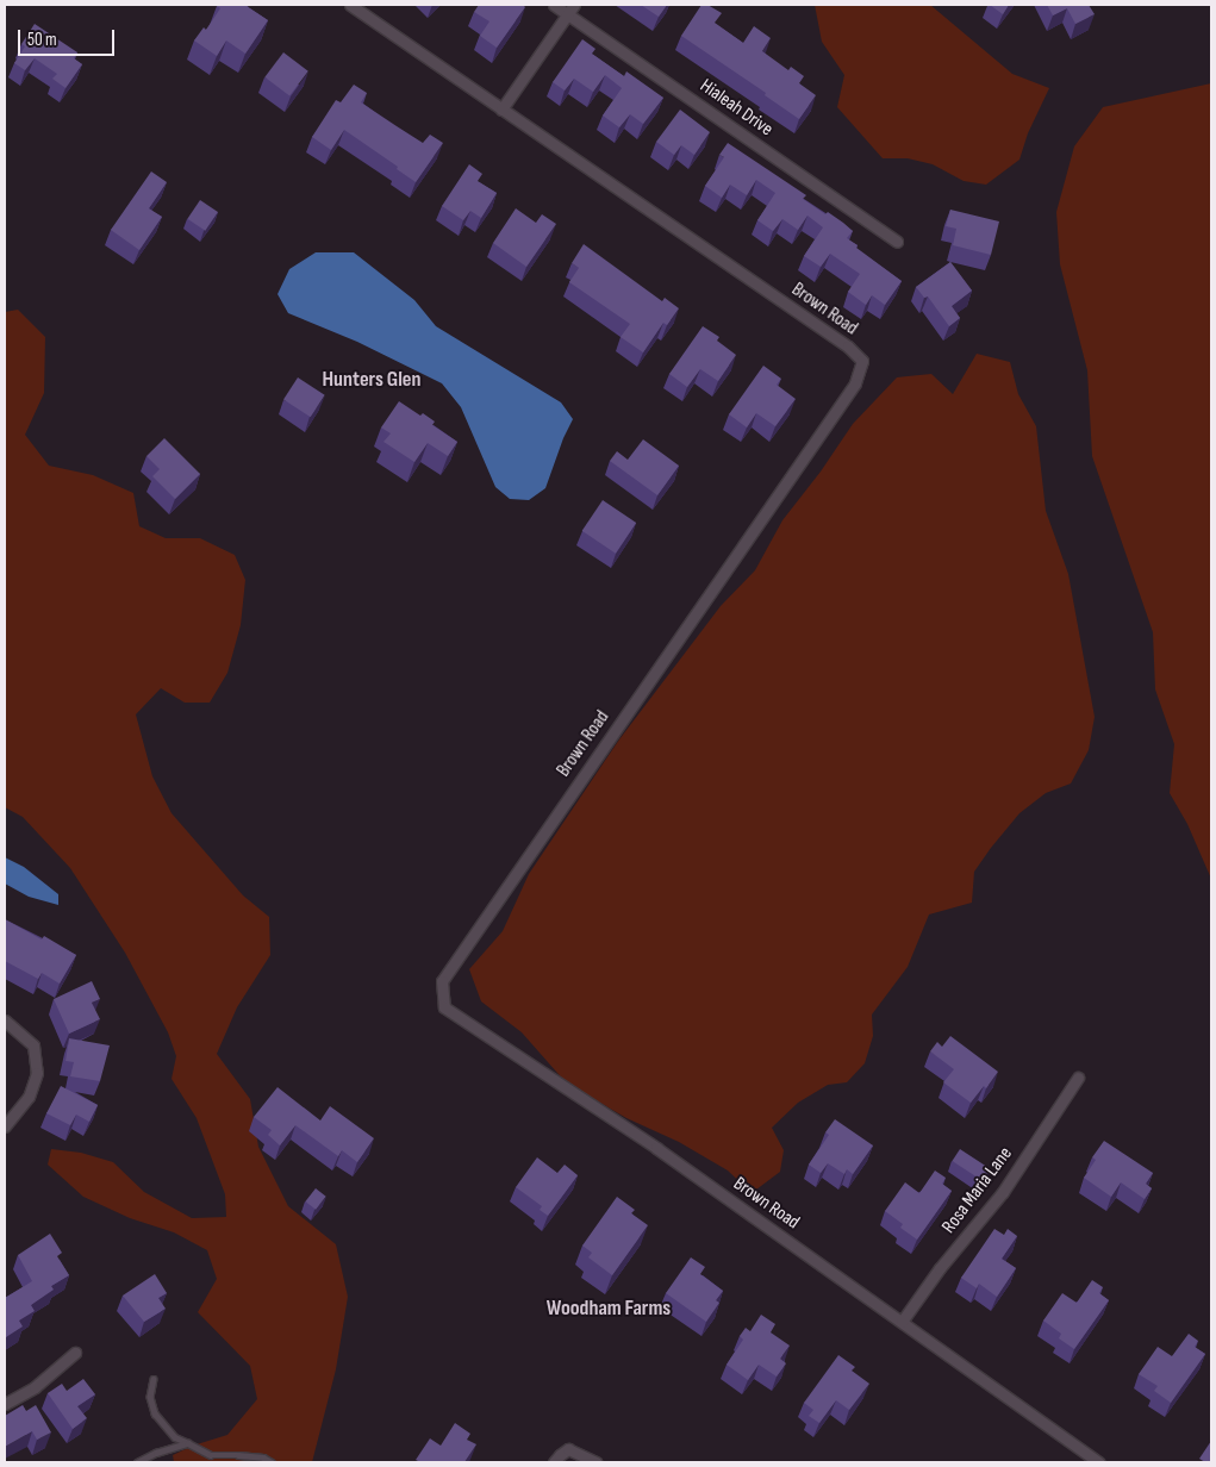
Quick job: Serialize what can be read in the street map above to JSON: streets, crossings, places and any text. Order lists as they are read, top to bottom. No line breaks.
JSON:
{"streets":{"street":["Hialeah Drive","Brown Road","Rosa Maria Lane"]},"crossings":[["Brown Road","Rosa Maria Lane"]],"districts":["Hunters Glen","Woodham Farms"],"scale_bar":"50 m"}
